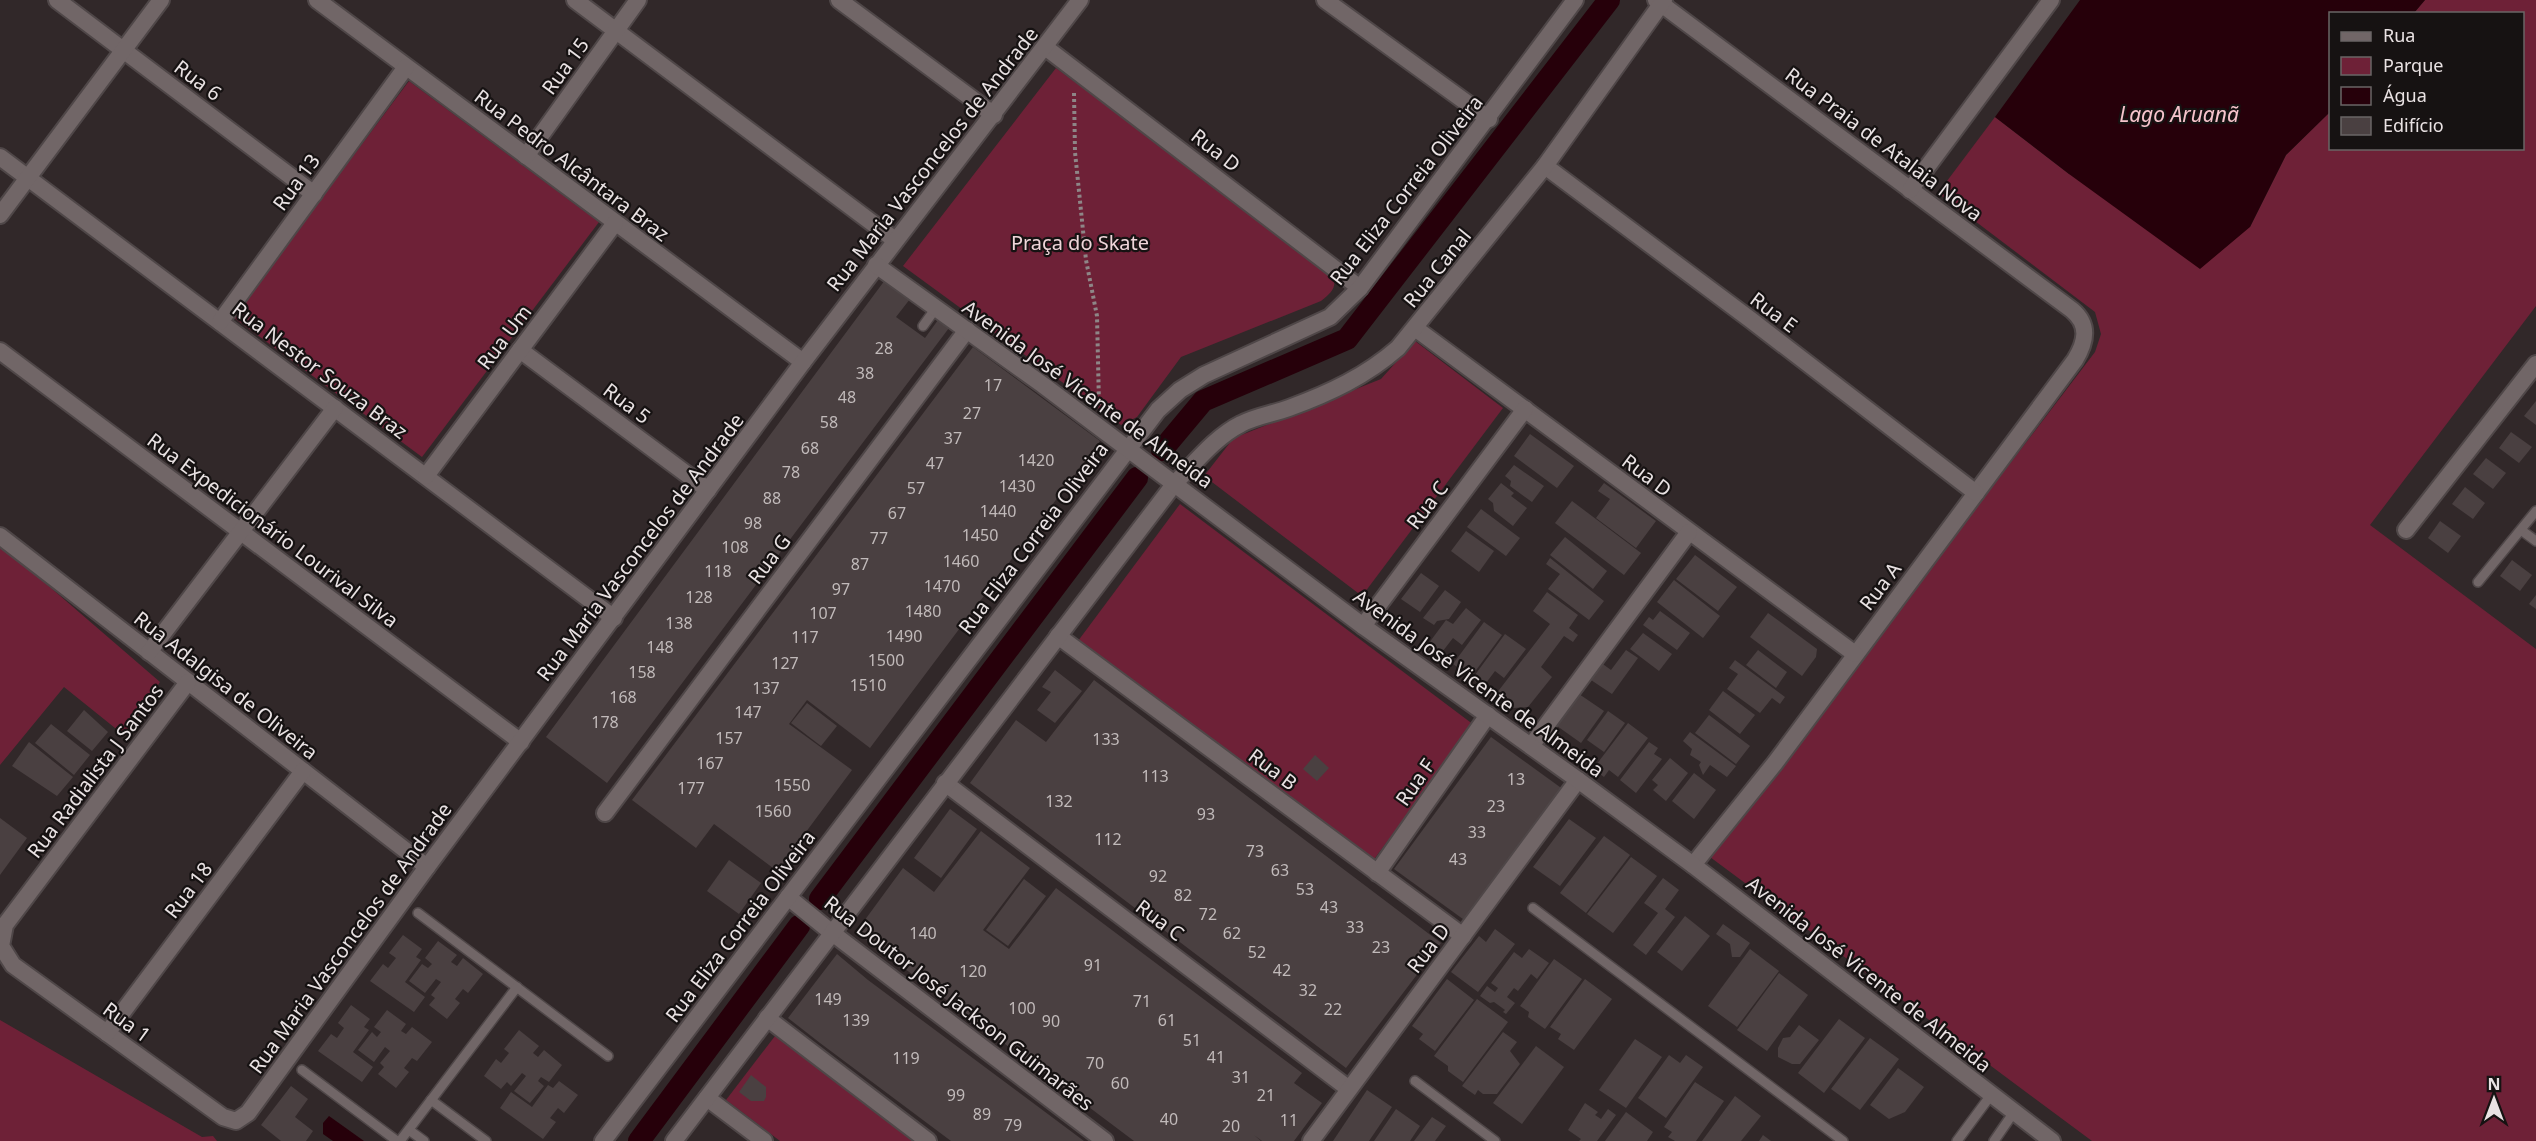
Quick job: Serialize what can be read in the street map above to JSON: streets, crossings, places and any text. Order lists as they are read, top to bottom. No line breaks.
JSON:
{"streets":{"street":["Rua 15","Rua 6","Rua Praia de Atalaia Nova","Rua D","Rua Maria Vasconcelos de Andrade","Rua Pedro Alcântara Braz","Rua 13","Rua Eliza Correia Oliveira","Rua Canal","Rua E","Rua Um","Rua Nestor Souza Braz","Avenida José Vicente de Almeida","Rua 5","Rua C","Rua Expedicionário Lourival Silva","Rua G","Rua A","Rua Adalgisa de Oliveira","Rua B","Rua Radialista J Santos","Rua F","Rua 18","Rua Doutor José Jackson Guimarães","Rua 1"]},"crossings":[["Rua 15","Rua Pedro Alcântara Braz"],["Rua 6","Rua 13"],["Rua Praia de Atalaia Nova","Rua Canal"],["Rua Praia de Atalaia Nova","Rua A"],["Rua D","Rua Maria Vasconcelos de Andrade"],["Rua D","Rua Eliza Correia Oliveira"],["Rua D","Rua Canal"],["Rua D","Avenida José Vicente de Almeida"],["Rua D","Rua C"],["Rua D","Rua A"],["Rua D","Rua B"],["Rua Maria Vasconcelos de Andrade","Rua Pedro Alcântara Braz"],["Rua Maria Vasconcelos de Andrade","Rua Nestor Souza Braz"],["Rua Maria Vasconcelos de Andrade","Avenida José Vicente de Almeida"],["Rua Maria Vasconcelos de Andrade","Rua 5"],["Rua Maria Vasconcelos de Andrade","Rua Expedicionário Lourival Silva"],["Rua Maria Vasconcelos de Andrade","Rua Adalgisa de Oliveira"],["Rua Maria Vasconcelos de Andrade","Rua 1"],["Rua Pedro Alcântara Braz","Rua 13"],["Rua Pedro Alcântara Braz","Rua Um"],["Rua 13","Rua Nestor Souza Braz"],["Rua Eliza Correia Oliveira","Avenida José Vicente de Almeida"],["Rua Eliza Correia Oliveira","Rua Doutor José Jackson Guimarães"],["Rua Canal","Rua E"],["Rua Canal","Avenida José Vicente de Almeida"],["Rua E","Rua A"],["Rua Um","Rua Nestor Souza Braz"],["Rua Um","Rua 5"],["Avenida José Vicente de Almeida","Rua C"],["Avenida José Vicente de Almeida","Rua G"],["Avenida José Vicente de Almeida","Rua A"],["Avenida José Vicente de Almeida","Rua F"],["Rua Adalgisa de Oliveira","Rua Radialista J Santos"],["Rua Adalgisa de Oliveira","Rua 18"],["Rua B","Rua F"],["Rua Radialista J Santos","Rua 1"],["Rua 18","Rua 1"]],"water":["Lago Aruanã"],"parks":["Praça do Skate"],"house_numbers":["28","38","17","48","27","58","37","68","1420","47","78","1430","57","88","1440","67","98","1450","77","108","1460","87","118","1470","97","128","1480","107","138","1490","117","148","1500","127","158","1510","137","168","147","178","157","133","167","113","13","1550","177","132","23","1560","93","33","112","73","43","63","92","53","82","43","72","33","140","62","23","52","91","42","120","32","149","71","100","22","139","61","90","51","41","119","70","31","60","99","21","89","40","11","79","20"],"legend":["Rua","Parque","Água","Edifício"],"north":"top"}
